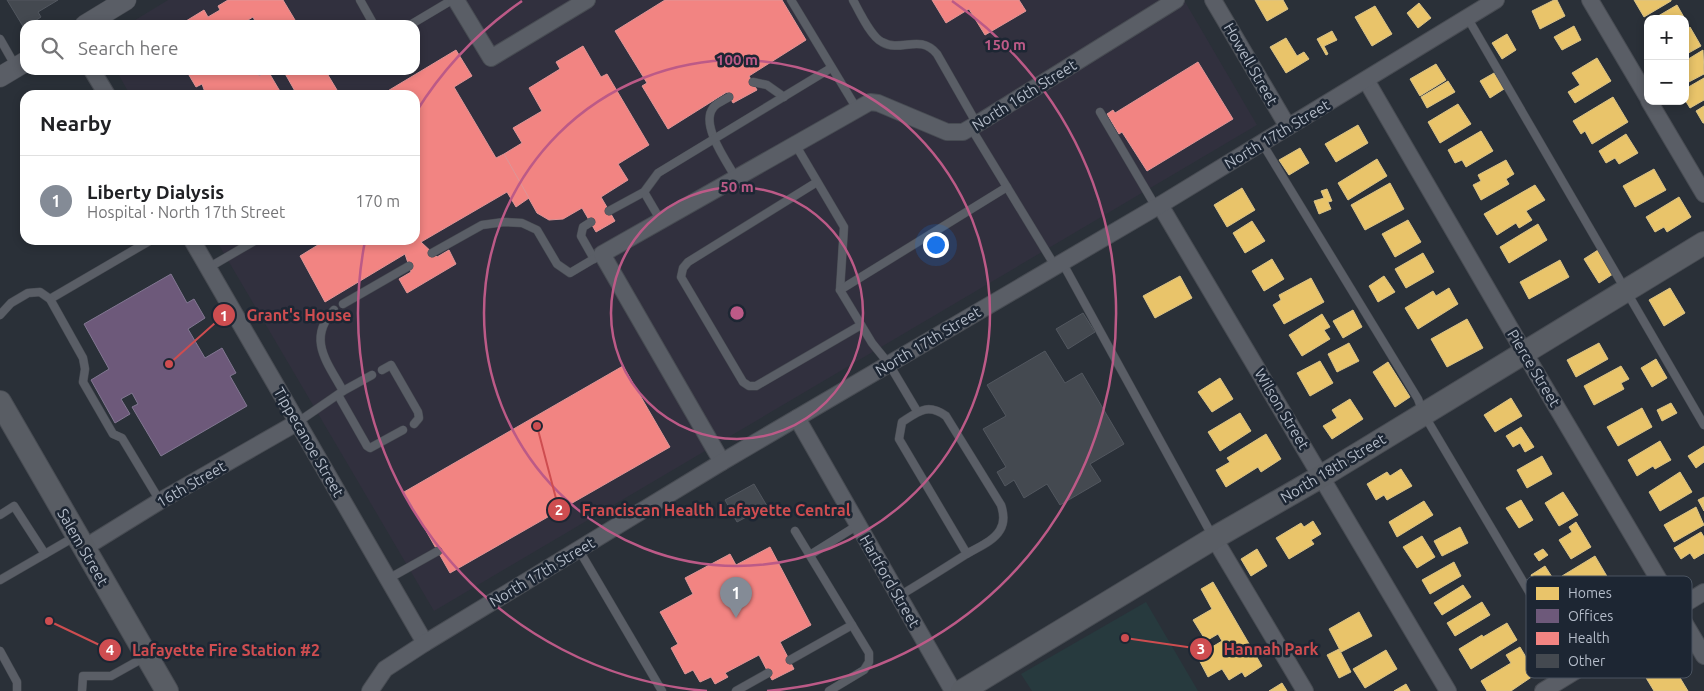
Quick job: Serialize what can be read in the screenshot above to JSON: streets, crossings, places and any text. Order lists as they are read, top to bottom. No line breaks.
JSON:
{"streets":{"main road":["North 18th Street","Salem Street"],"street":["Howell Street","North 16th Street","North 17th Street","Pierce Street","Wilson Street","Tippecanoe Street","16th Street","Hartford Street"]},"crossings":[["Howell Street","North 17th Street"],["North 17th Street","Pierce Street"],["North 17th Street","Wilson Street"],["North 17th Street","Tippecanoe Street"],["North 17th Street","Hartford Street"],["Pierce Street","North 18th Street"],["Wilson Street","North 18th Street"],["Tippecanoe Street","16th Street"],["16th Street","Salem Street"]],"places":["Grant's House","Franciscan Health Lafayette Central","Lafayette Fire Station #2","Hannah Park"],"legend":["Homes","Offices","Health","Other"],"page":{"map_buttons":["+","−"],"search":"Search here","heading":"Nearby","list":[{"mark":"1","name":"Liberty Dialysis","note":"Hospital · North 17th Street","value":"170 m"}],"pins":"1"},"rings":["150 m","100 m","50 m"]}
